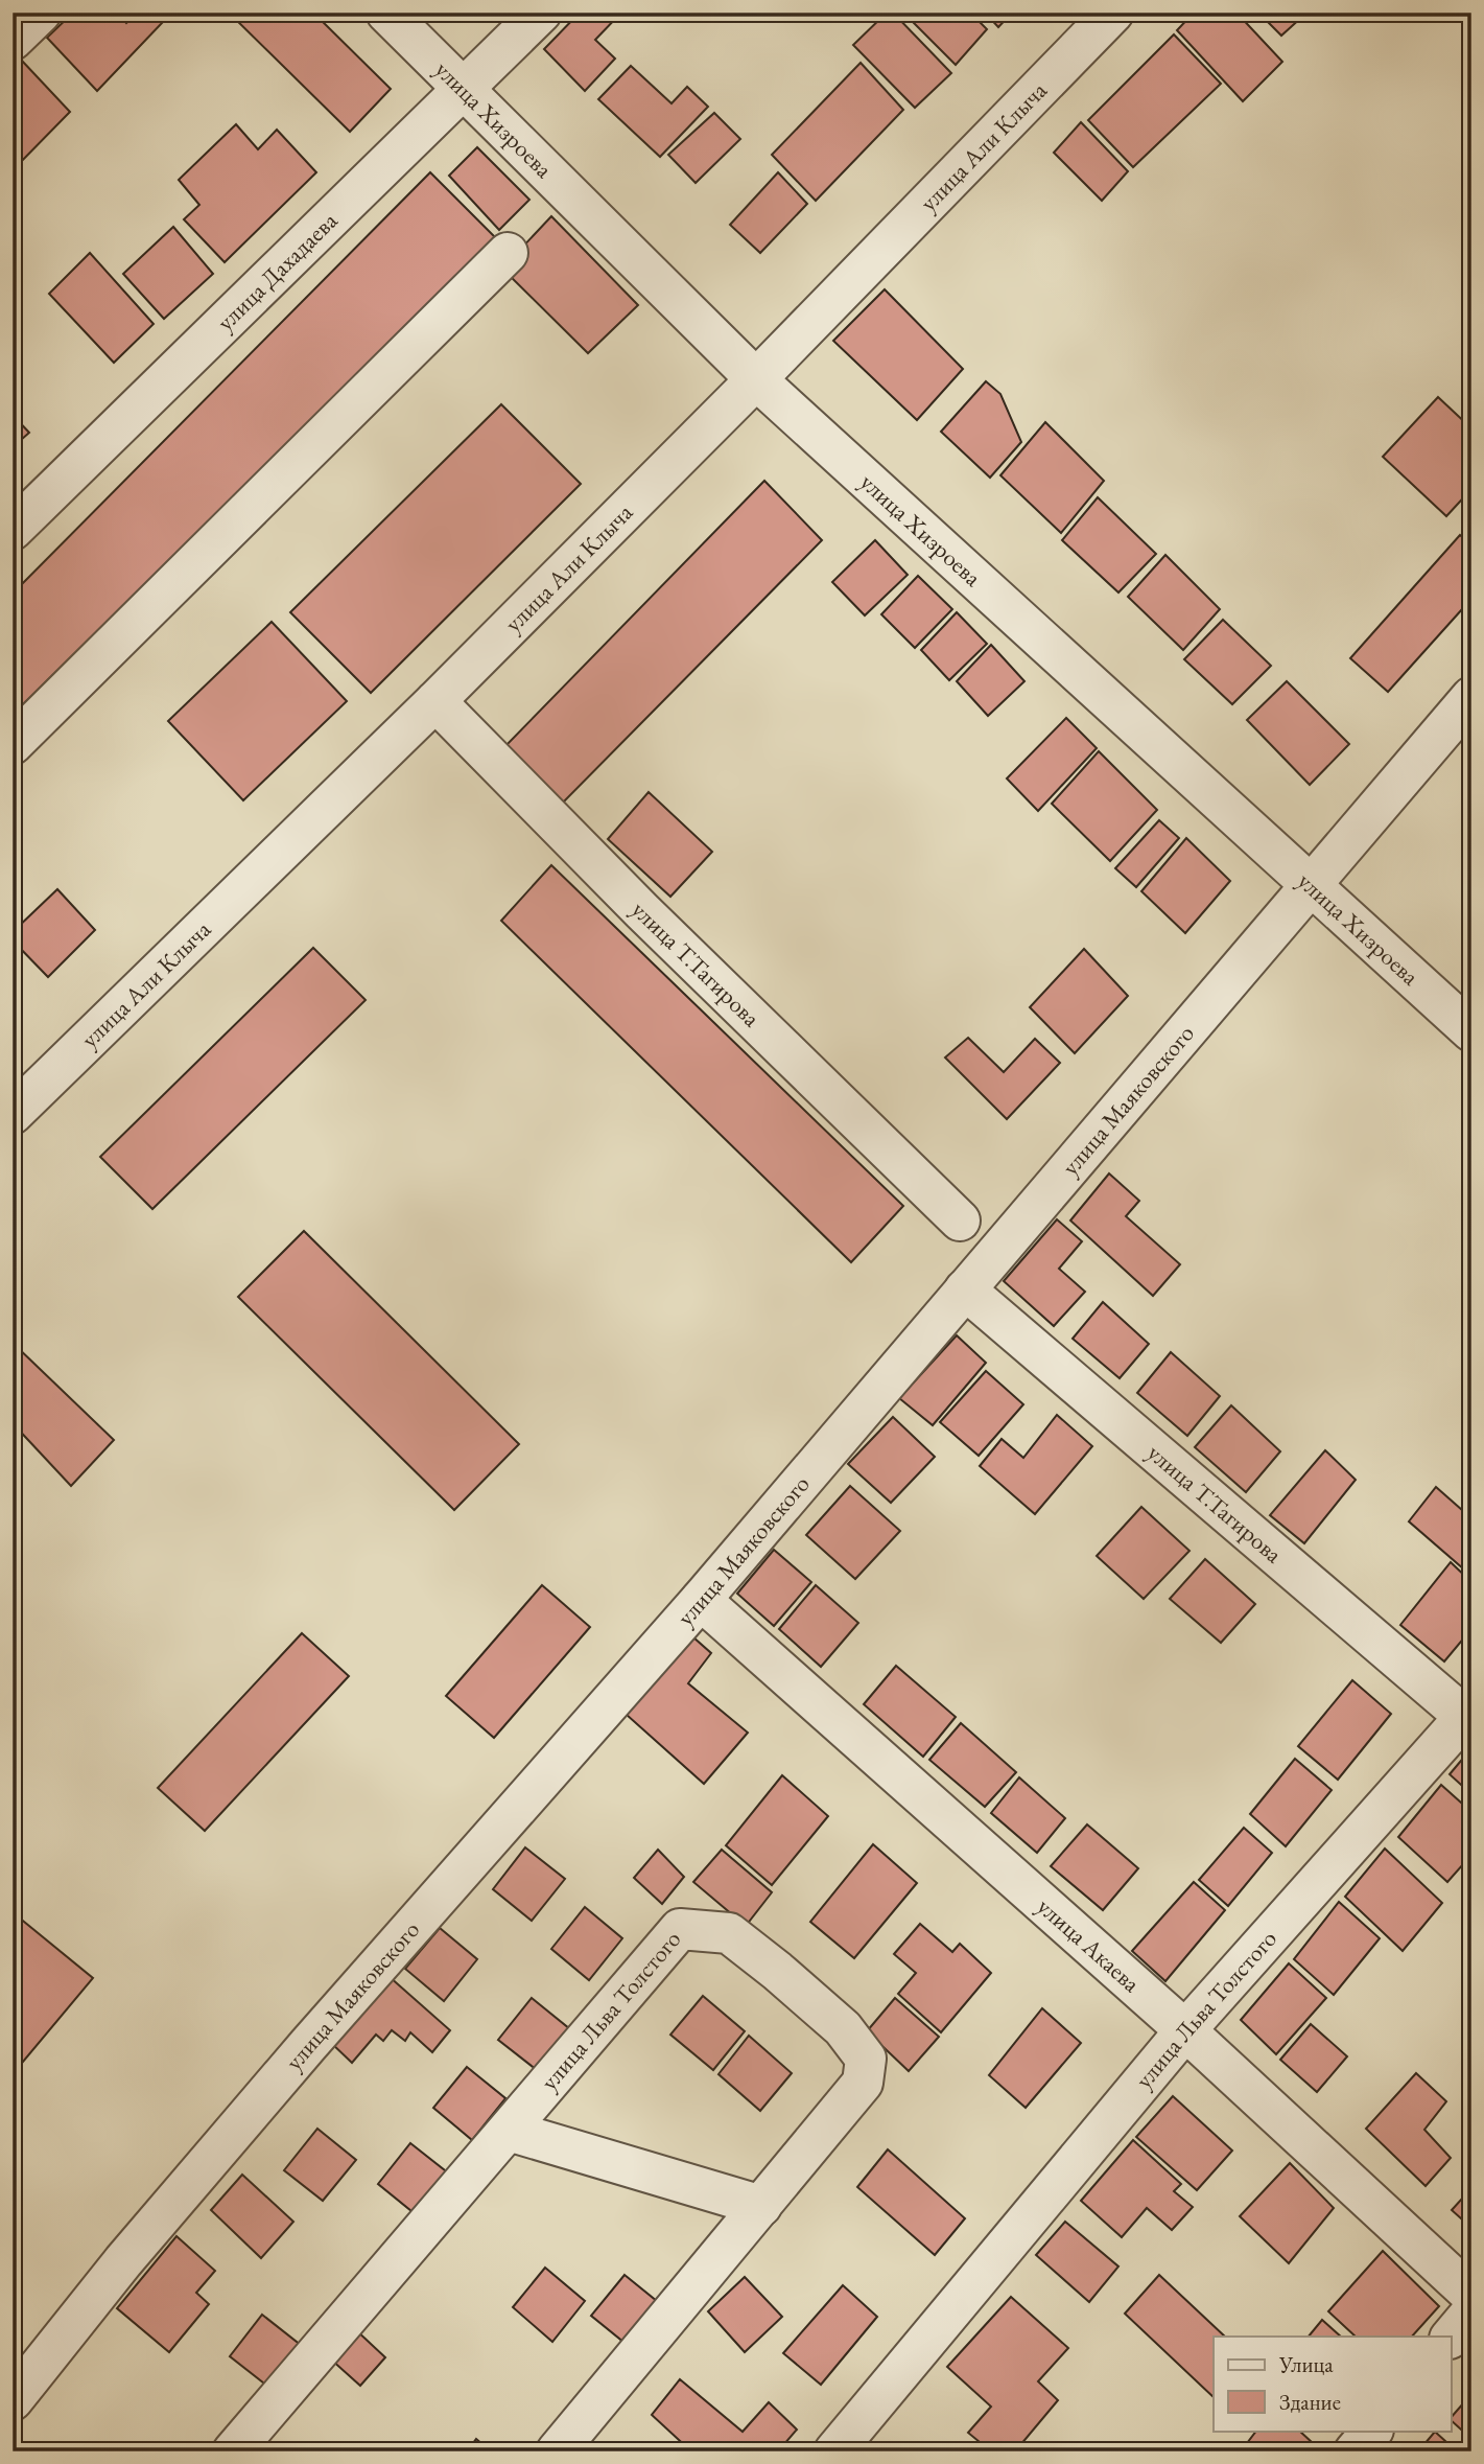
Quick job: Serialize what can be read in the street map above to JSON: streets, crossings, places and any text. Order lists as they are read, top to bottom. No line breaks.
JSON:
{"streets":{"street":["улица Хизроева","улица Али Клыча","улица Дахадаева","улица Т.Тагирова","улица Маяковского","улица Акаева","улица Льва Толстого"]},"crossings":[["улица Хизроева","улица Али Клыча"],["улица Хизроева","улица Дахадаева"],["улица Хизроева","улица Маяковского"],["улица Али Клыча","улица Т.Тагирова"],["улица Т.Тагирова","улица Маяковского"],["улица Т.Тагирова","улица Льва Толстого"],["улица Маяковского","улица Акаева"],["улица Акаева","улица Льва Толстого"]],"legend":["Улица","Здание"]}
